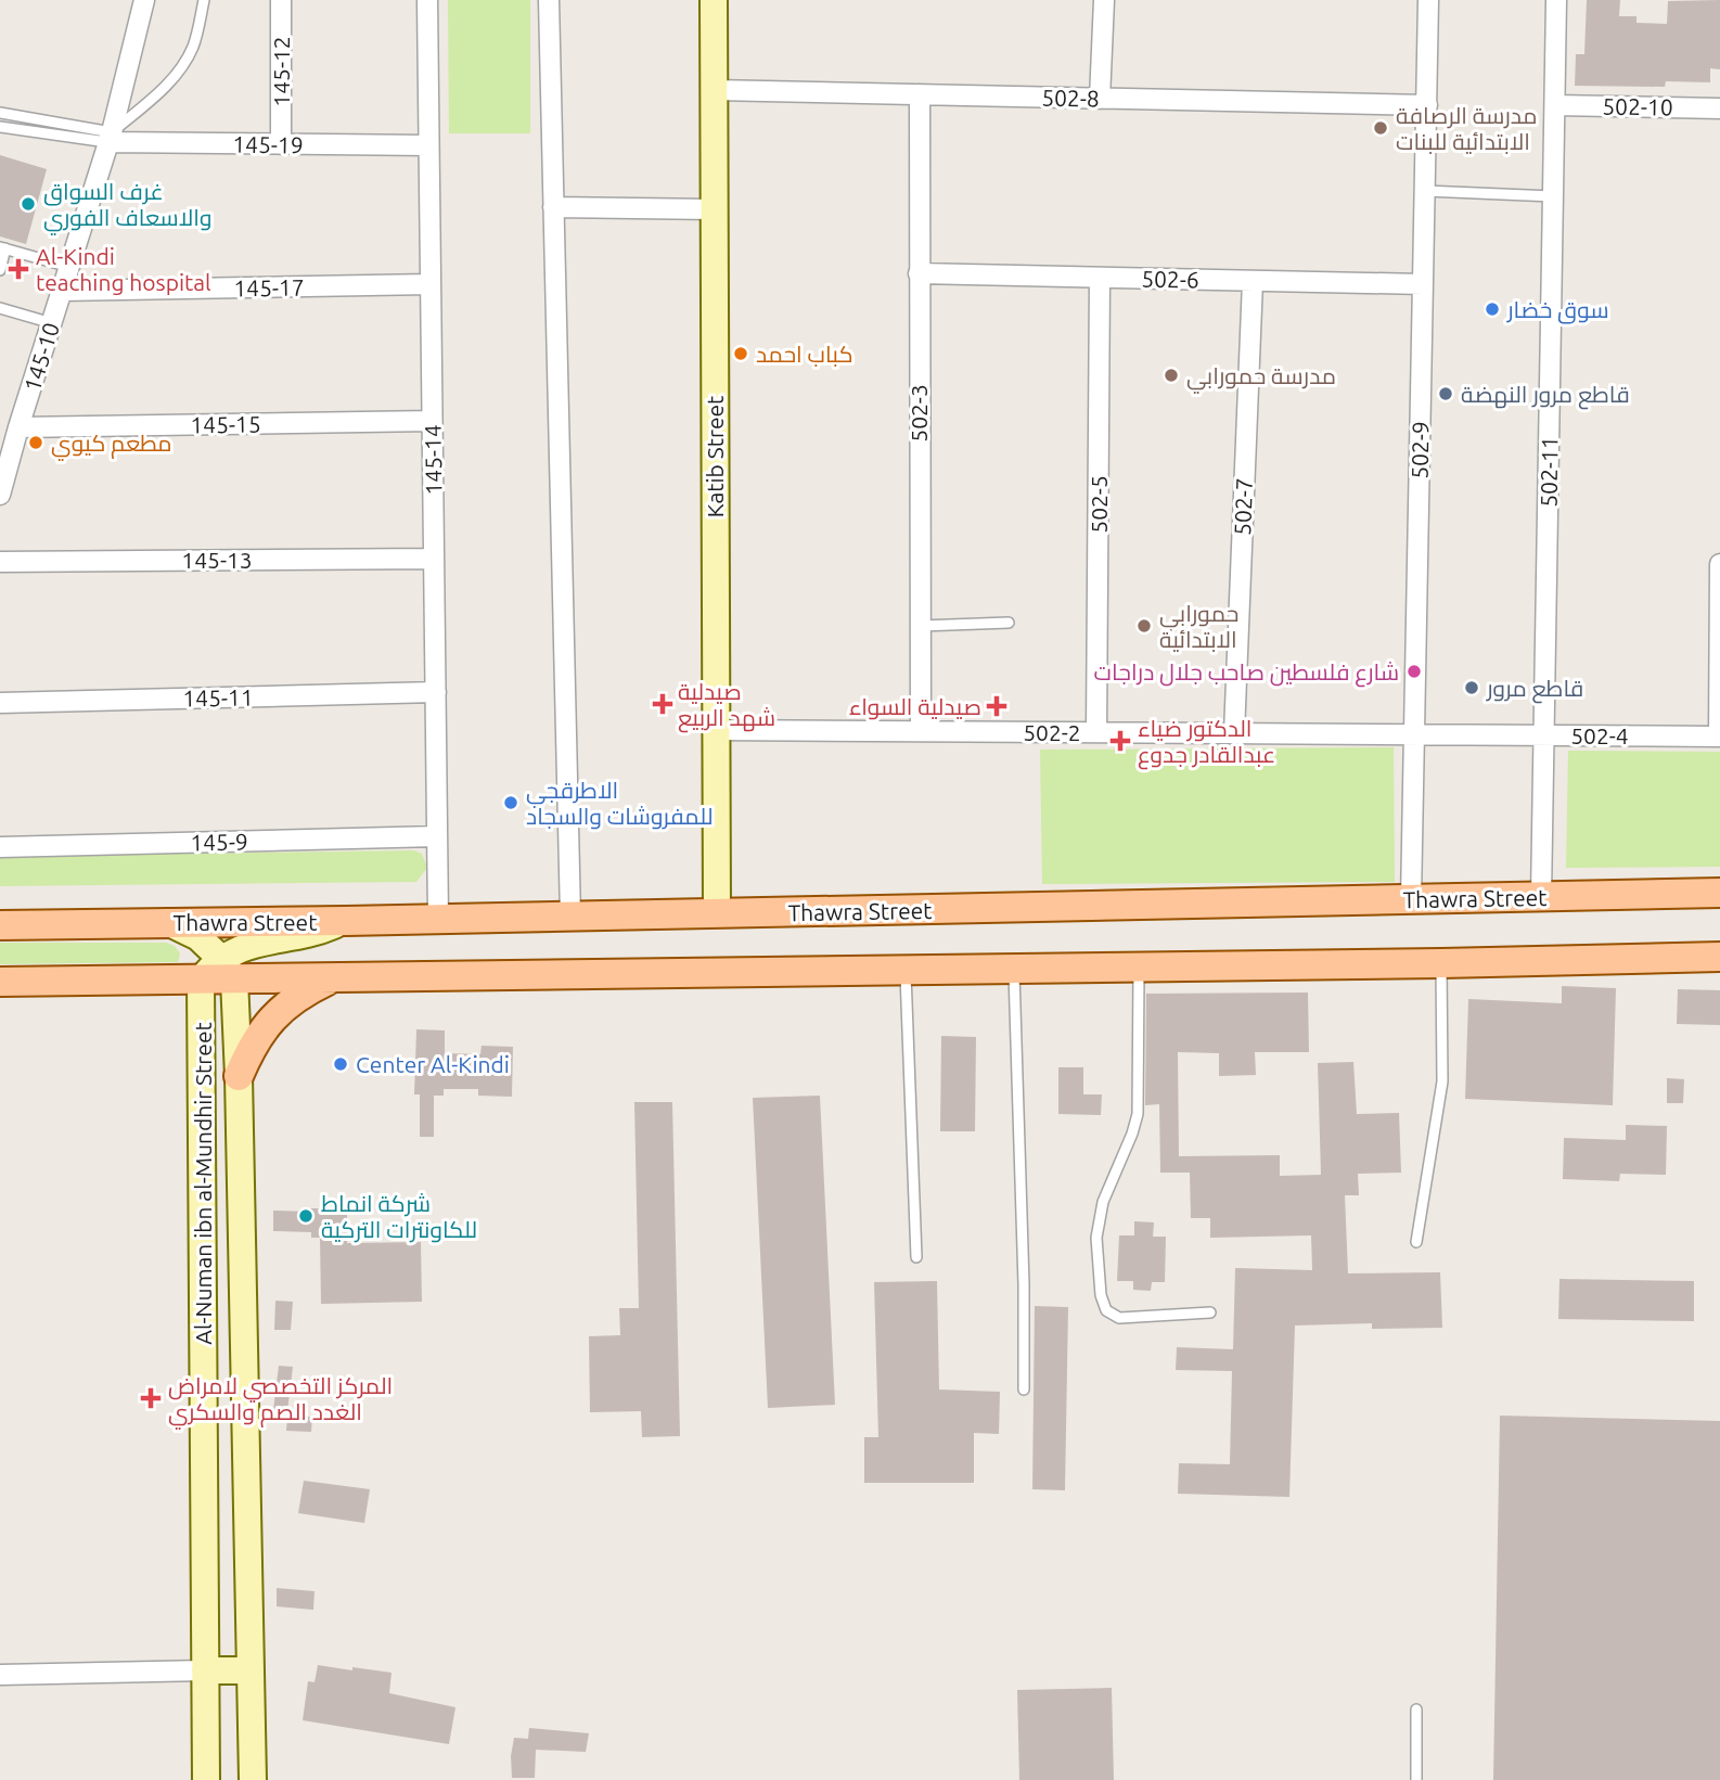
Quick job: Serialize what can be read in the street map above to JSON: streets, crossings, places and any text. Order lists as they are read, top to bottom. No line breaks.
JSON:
{"streets":{"main road":["Thawra Street"],"street":["145-12","502-8","502-10","145-19","502-6","145-17","145-10","502-3","145-15","502-9","Katib Street","145-14","502-11","502-5","502-7","145-13","145-11","502-2","502-4","145-9","Al-Numan ibn al-Mundhir Street"]},"crossings":[["145-12","145-19"],["502-8","502-3"],["502-8","502-9"],["502-8","Katib Street"],["502-10","502-11"],["145-19","145-10"],["145-19","145-14"],["502-6","502-3"],["502-6","502-9"],["502-6","502-5"],["502-6","502-7"],["145-17","145-10"],["145-17","145-14"],["145-10","145-15"],["502-3","502-2"],["145-15","145-14"],["502-9","502-2"],["502-9","Thawra Street"],["Katib Street","502-2"],["Katib Street","Thawra Street"],["145-14","145-13"],["145-14","145-11"],["145-14","145-9"],["145-14","Thawra Street"],["502-11","502-4"],["502-11","Thawra Street"],["502-5","502-2"],["502-7","502-2"],["502-2","502-4"]],"places":{"other":["مدرسة الرصافة الابتدائية للبنات","غرف السواق والاسعاف الفوري","سوق خضار","كباب احمد","مدرسة حمورابي","قاطع مرور النهضة","مطعم كيوي","حمورابي الابتدائية","شارع فلسطين صاحب جلال دراجات","قاطع مرور","الاطرقجي للمفروشات والسجاد","Center Al-Kindi","شركة انماط للكاونترات التركية"],"health":["Al-Kindi teaching hospital","صيدلية شهد الربيع","صيدلية السواء","الدكتور ضياء عبدالقادر جدوع","المركز التخصصي لامراض الغدد الصم والسكري"]}}
